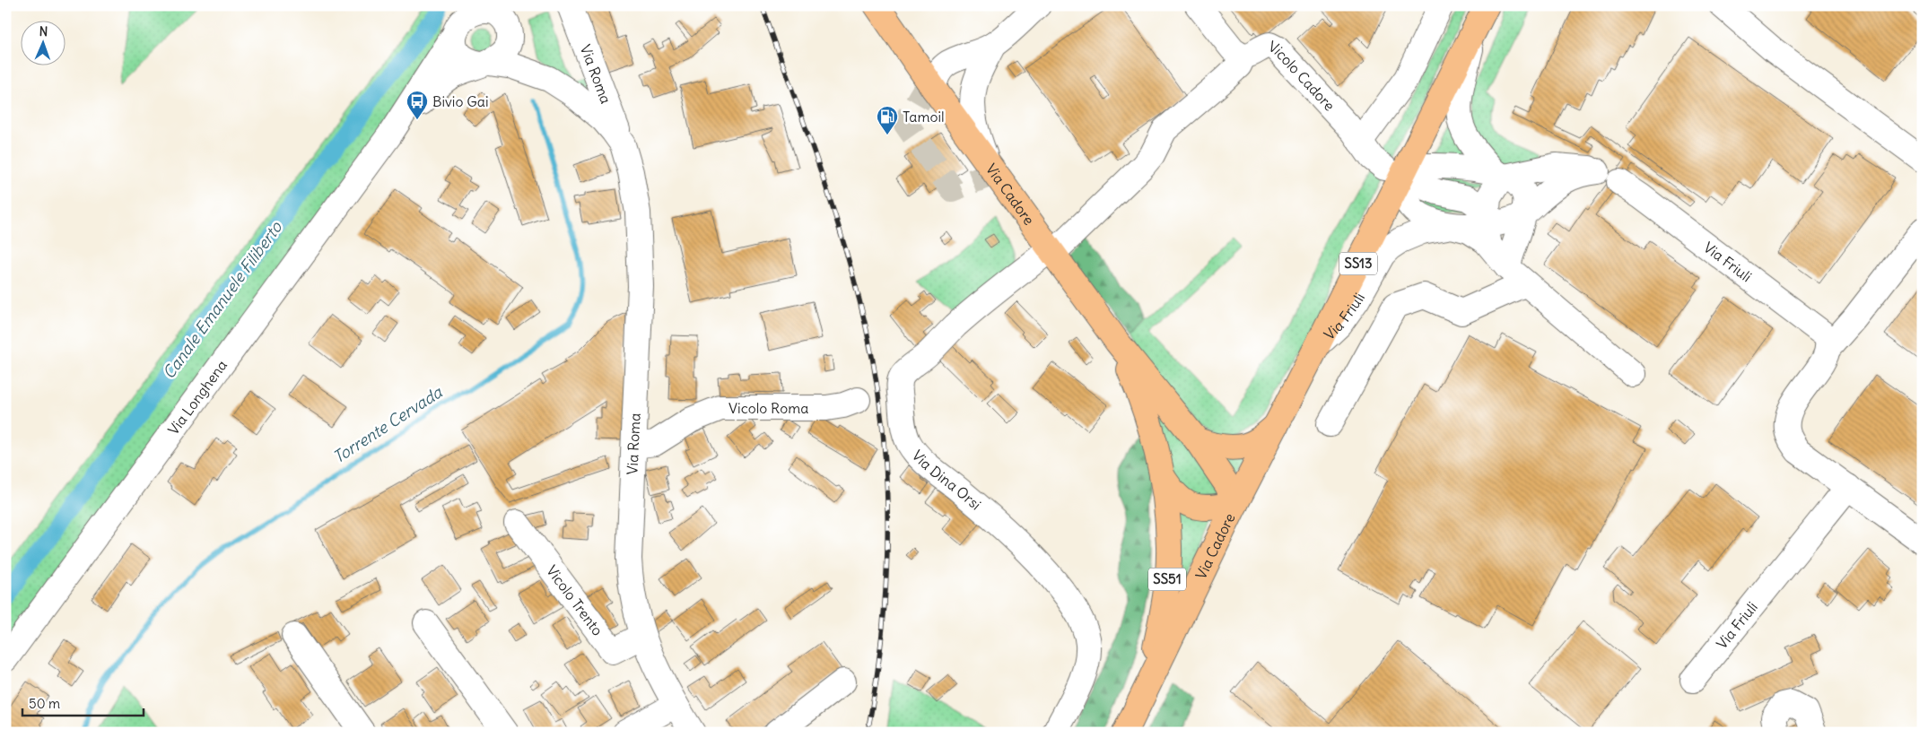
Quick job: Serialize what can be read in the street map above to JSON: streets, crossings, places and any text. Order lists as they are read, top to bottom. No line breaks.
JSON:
{"streets":{"main road":["Via Cadore","Via Friuli","SS13","SS51"],"street":["Via Roma","Vicolo Cadore","Via Longhena","Vicolo Roma","Via Dina Orsi","Vicolo Trento"]},"crossings":[["Via Roma","Via Longhena"],["Via Roma","Vicolo Roma"],["Via Roma","Vicolo Trento"],["Vicolo Cadore","Via Dina Orsi"],["Via Cadore","Via Friuli"],["Via Cadore","Via Dina Orsi"]],"water":["Canale Emanuele Filiberto","Torrente Cervada"],"places":{"bus stop":["Bivio Gai"],"fuel station":["Tamoil"]},"scale_bar":"50 m","north":"top"}
